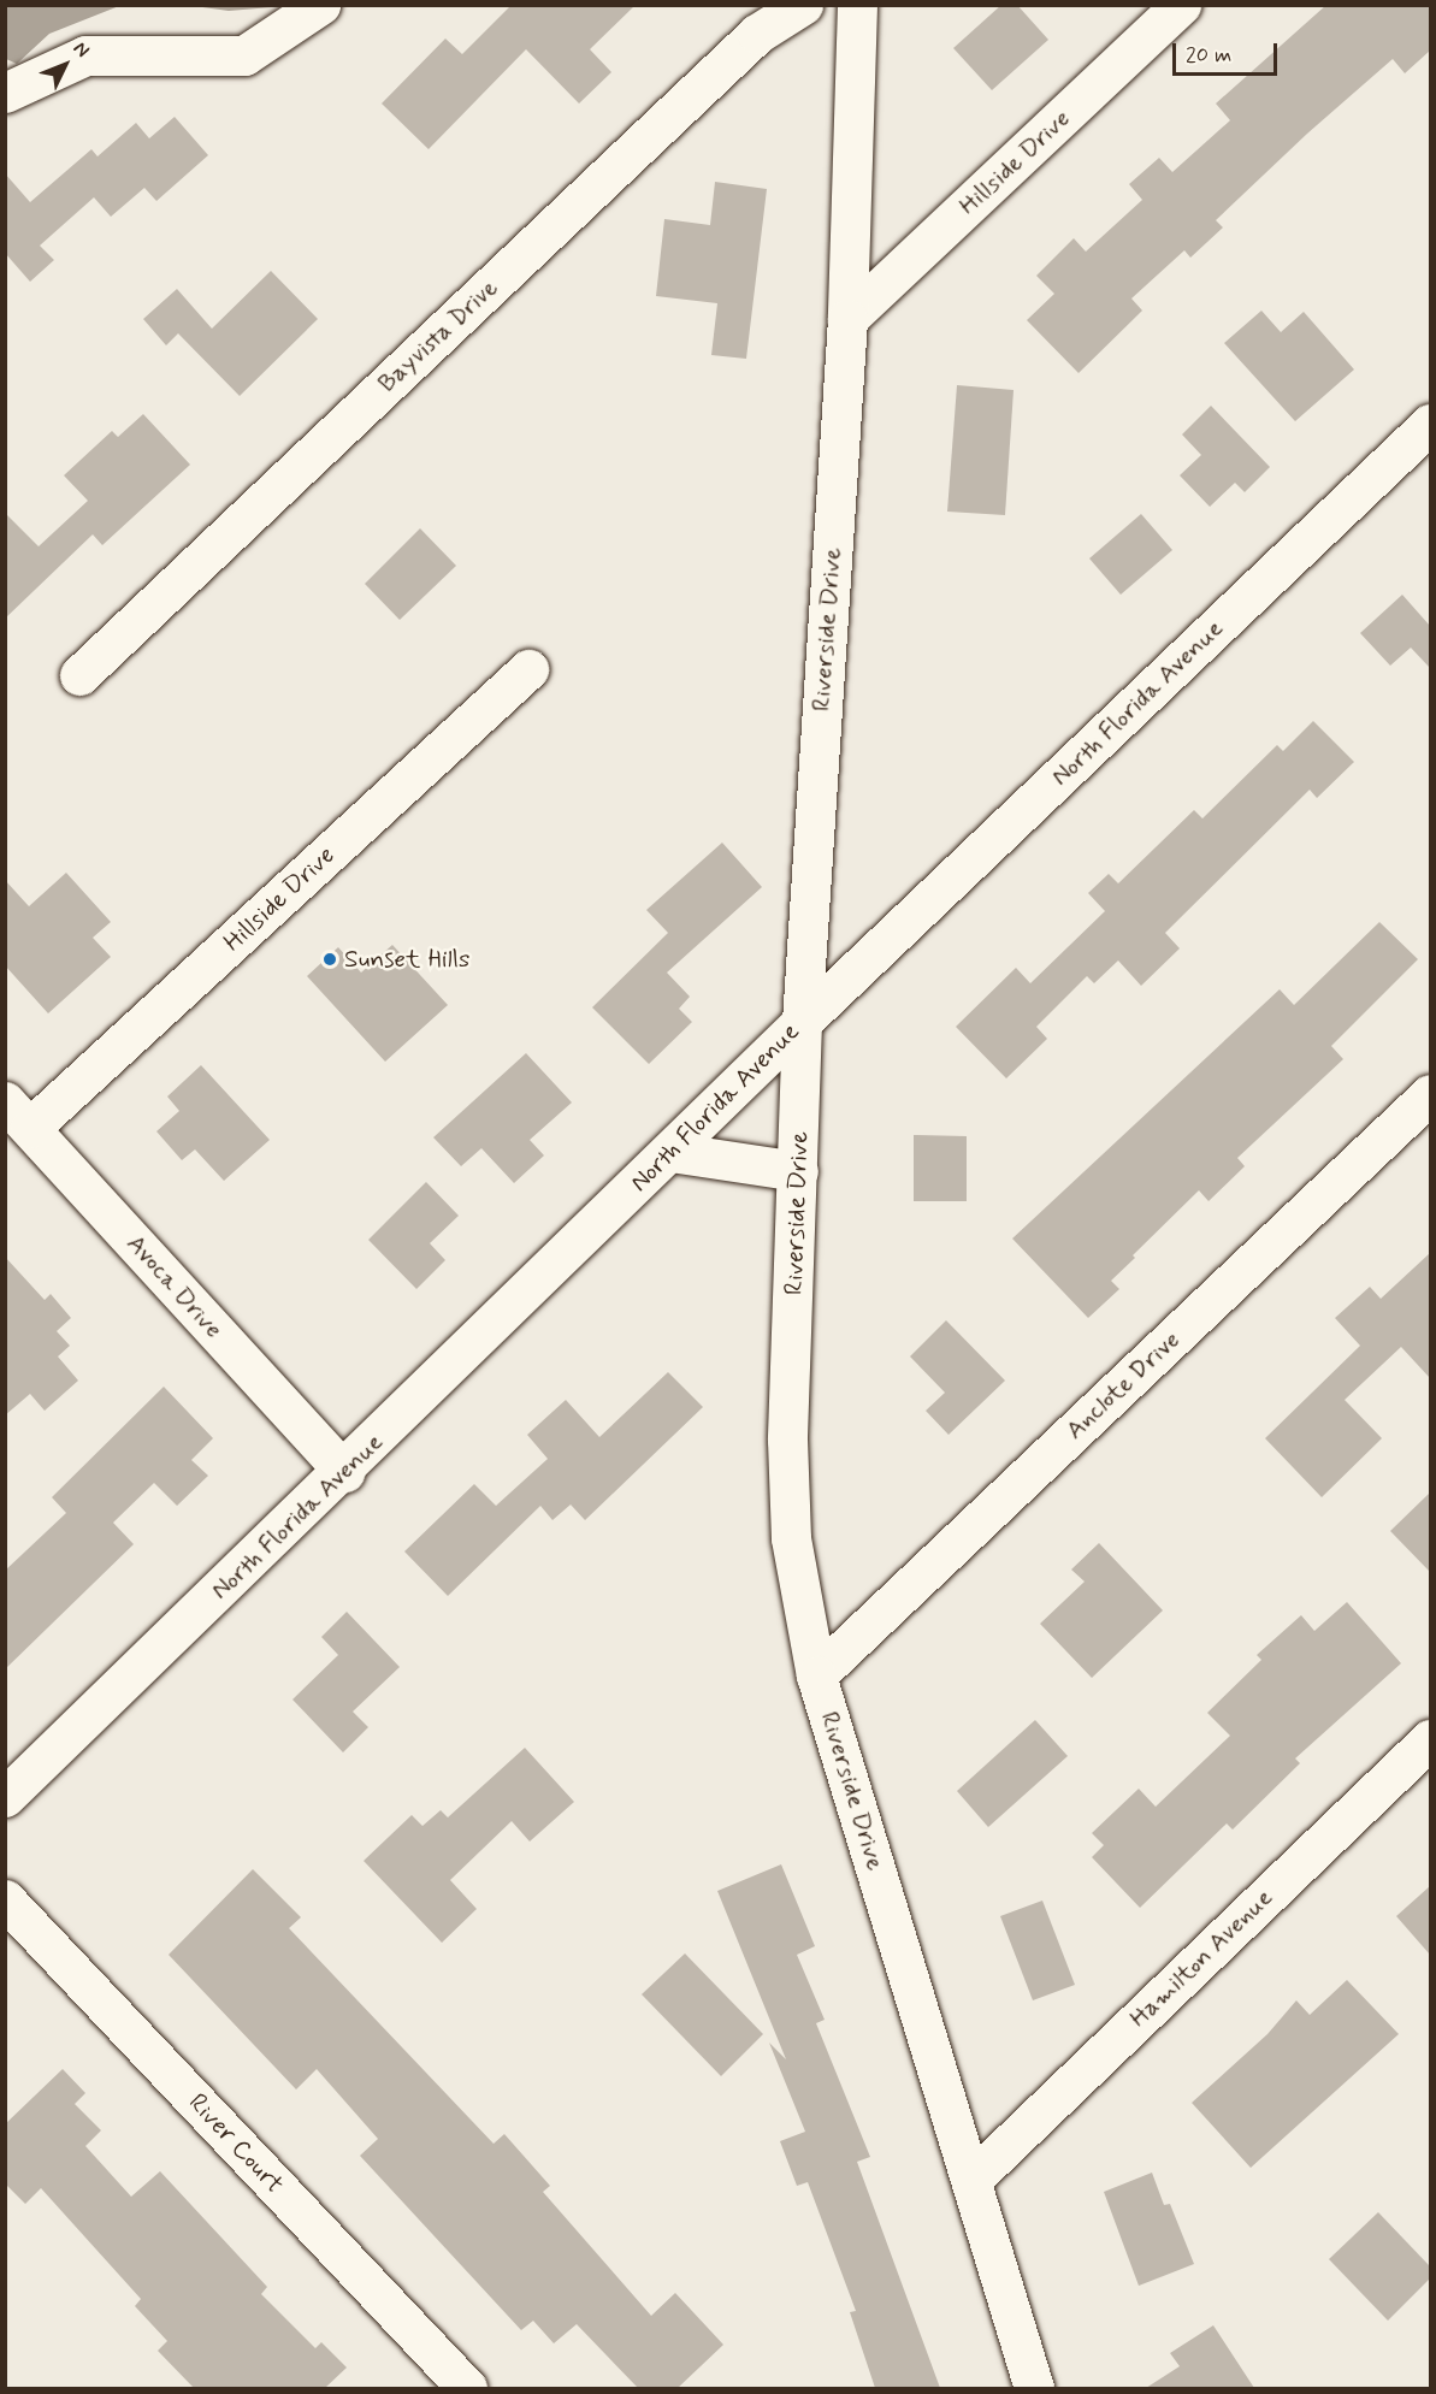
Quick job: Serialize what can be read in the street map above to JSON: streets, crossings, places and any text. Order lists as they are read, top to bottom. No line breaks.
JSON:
{"streets":{"street":["Hillside Drive","Bayvista Drive","Riverside Drive","North Florida Avenue","Avoca Drive","Anclote Drive","Hamilton Avenue","River Court"]},"crossings":[["Hillside Drive","Riverside Drive"],["Hillside Drive","Avoca Drive"],["Riverside Drive","North Florida Avenue"],["Riverside Drive","Anclote Drive"],["Riverside Drive","Hamilton Avenue"],["North Florida Avenue","Avoca Drive"]],"places":["Sunset Hills"],"scale_bar":"20 m","north":"top right"}
